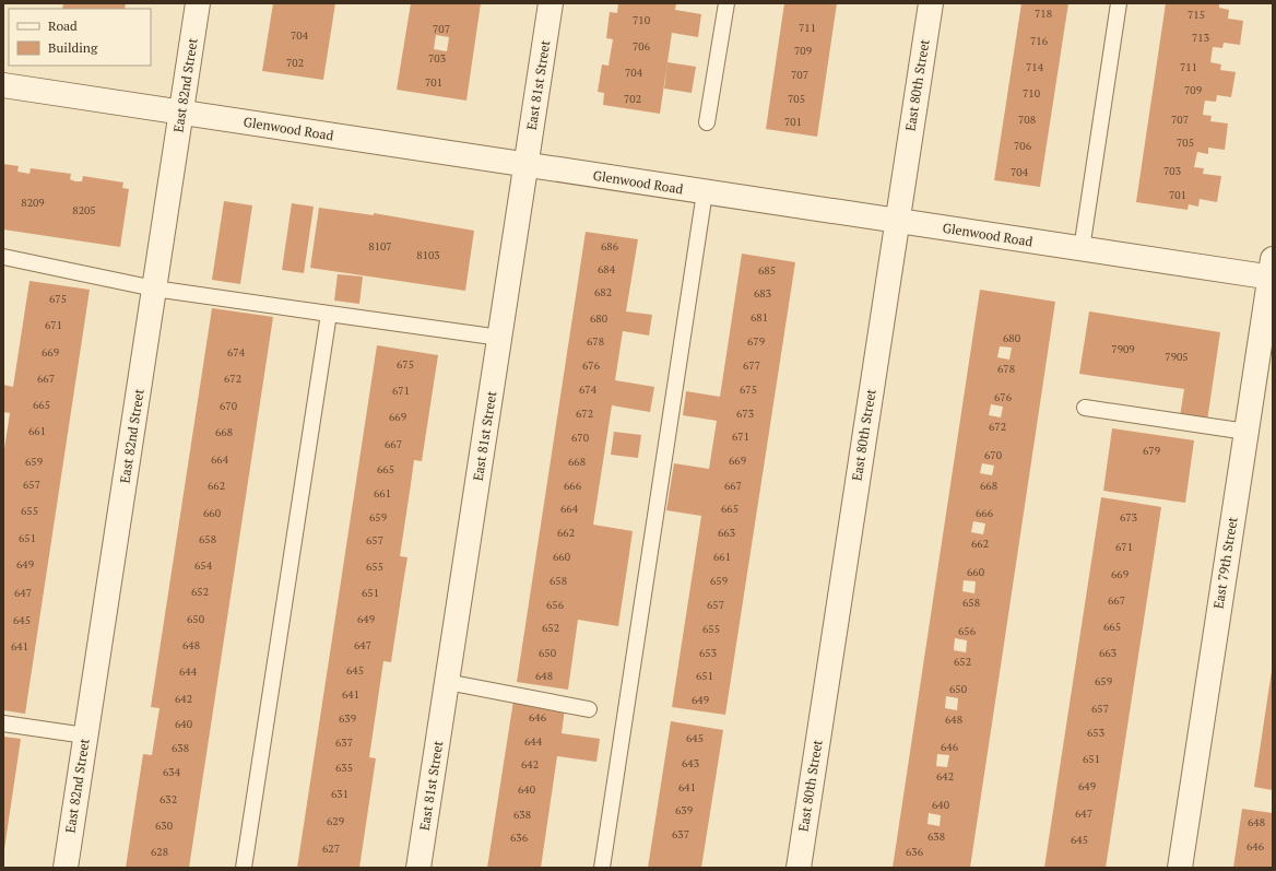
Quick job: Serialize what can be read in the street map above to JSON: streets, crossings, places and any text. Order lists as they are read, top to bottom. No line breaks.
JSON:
{"streets":{"street":["East 82nd Street","East 81st Street","East 80th Street","Glenwood Road","East 79th Street"]},"crossings":[["East 82nd Street","Glenwood Road"],["East 81st Street","Glenwood Road"],["East 80th Street","Glenwood Road"],["Glenwood Road","East 79th Street"]],"house_numbers":["718","715","710","711","707","704","713","716","706","709","703","702","714","711","704","707","701","709","710","702","705","708","707","701","705","706","703","704","701","8209","8205","8107","686","8103","684","685","682","683","675","681","680","671","680","678","679","7909","669","674","7905","675","676","677","678","667","672","674","675","671","676","665","670","672","673","669","672","661","668","671","670","667","679","670","664","669","659","668","665","657","662","666","667","668","661","664","665","655","660","666","659","673","662","663","651","658","657","662","671","660","661","649","654","655","660","669","658","659","652","647","651","667","658","656","657","650","649","645","665","652","655","656","648","647","641","650","653","663","652","645","644","648","651","659","650","641","642","649","657","646","639","648","640","653","645","644","637","646","638","651","643","642","635","634","642","649","641","640","631","632","640","639","647","638","629","648","630","637","638","636","645","646","627","628","636"],"legend":["Road","Building"]}
